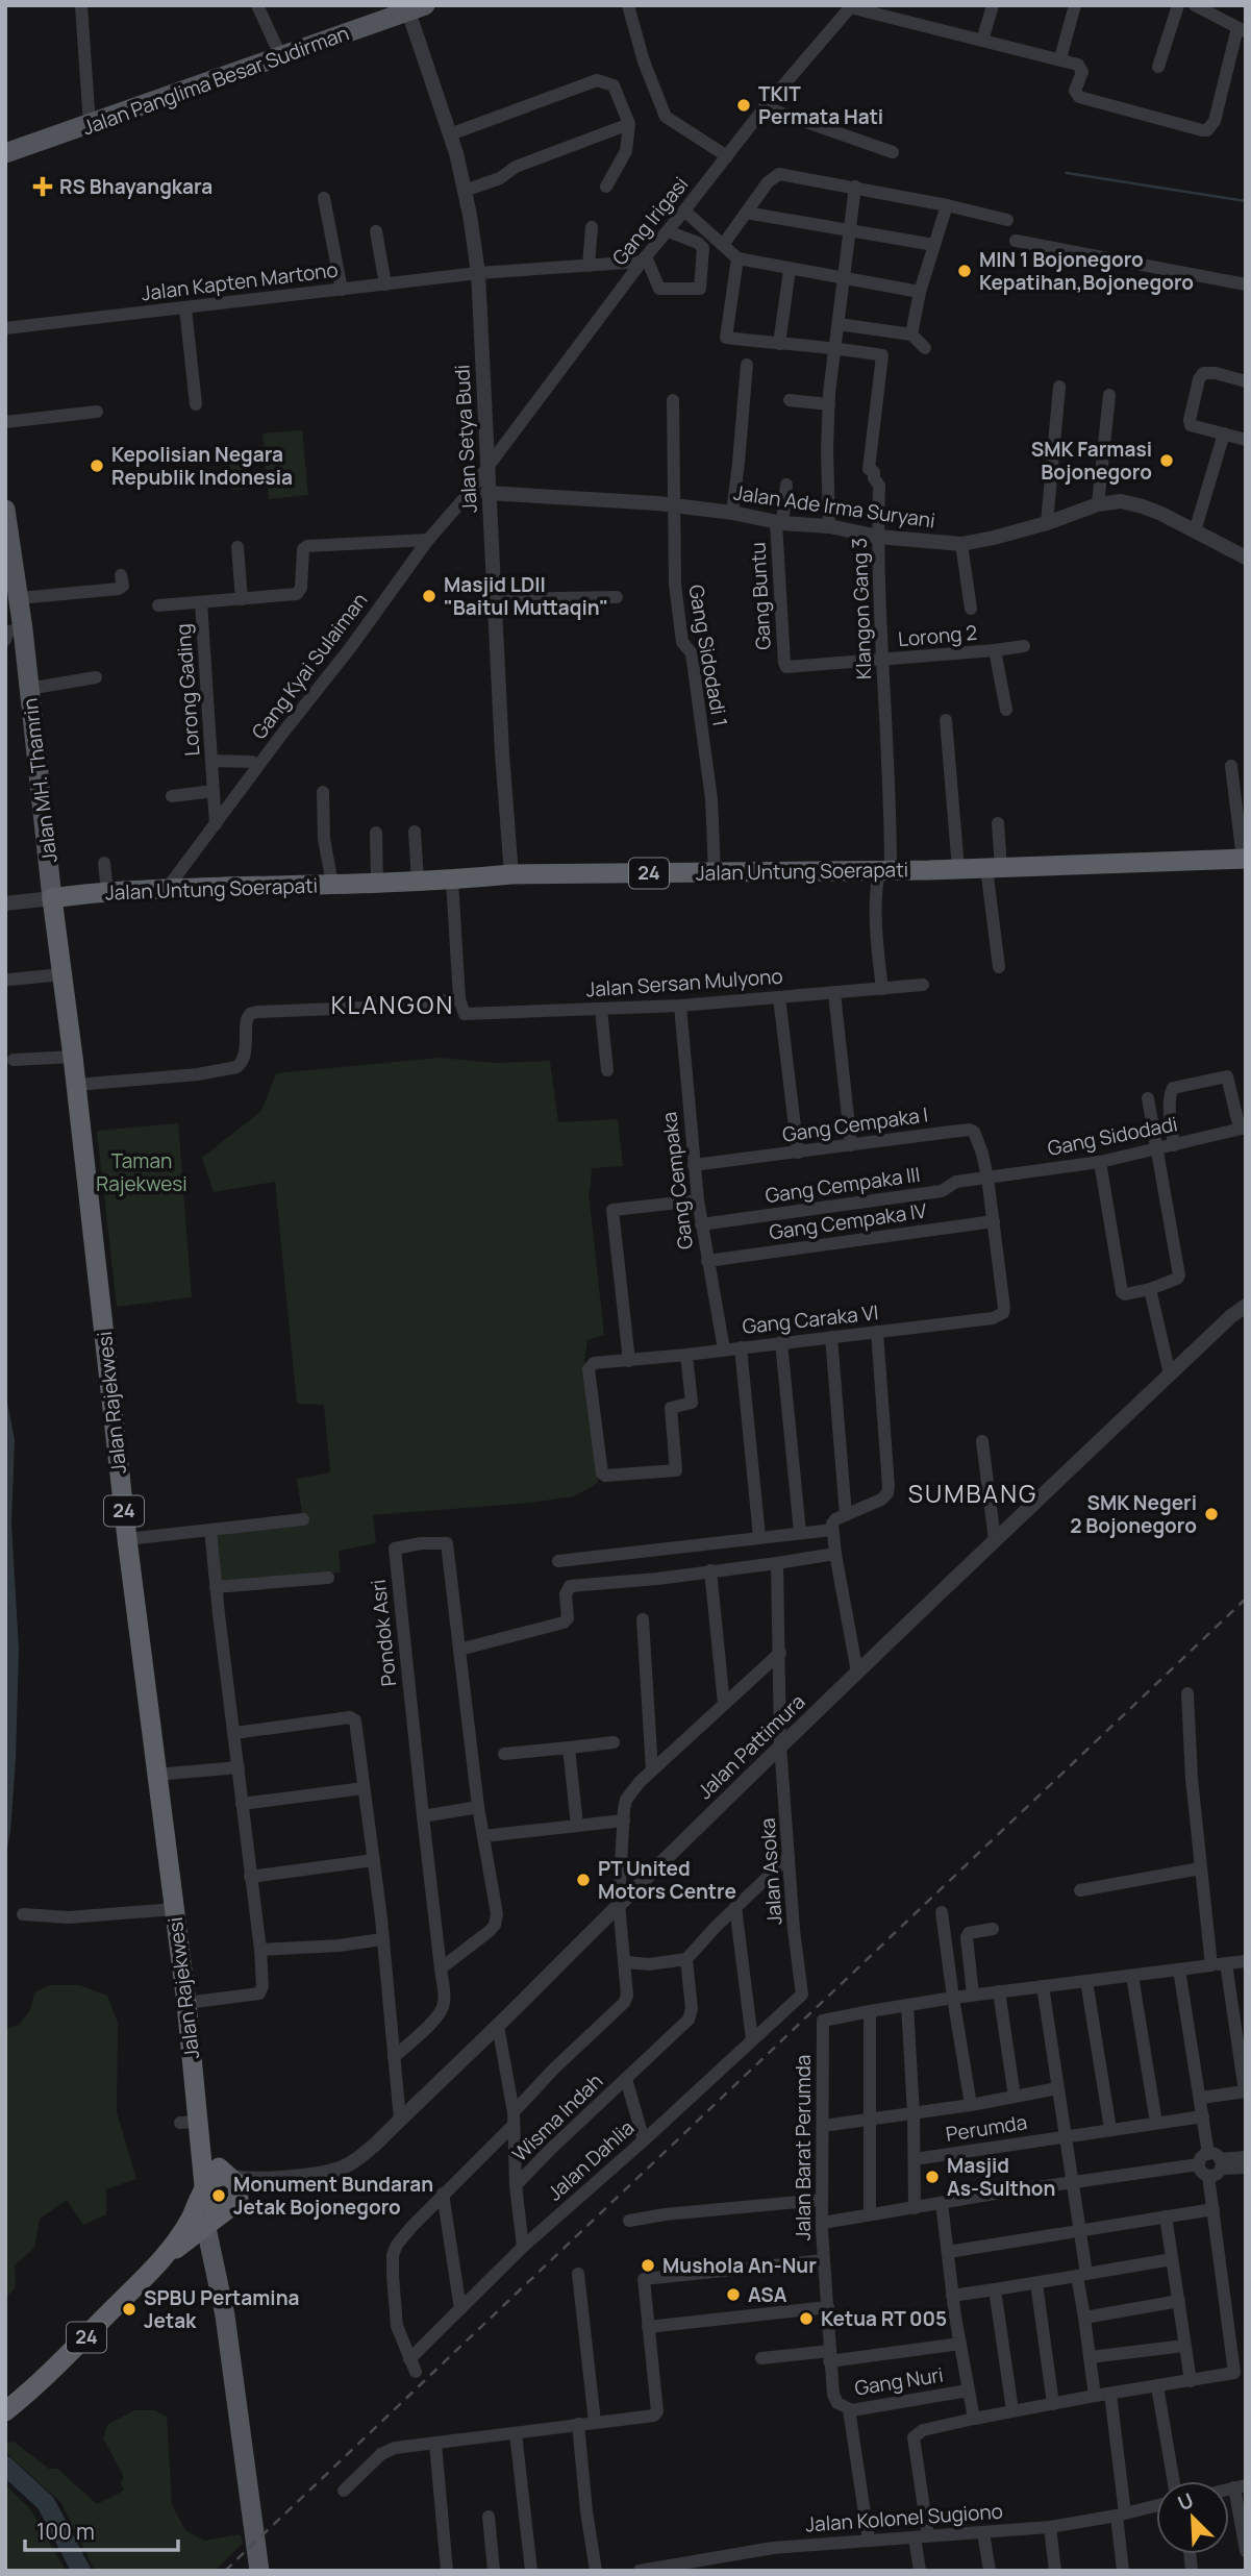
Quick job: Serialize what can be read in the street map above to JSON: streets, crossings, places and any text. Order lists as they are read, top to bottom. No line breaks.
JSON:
{"streets":{"highway":["Jalan Untung Soerapati","24","Jalan Rajekwesi"],"main road":["Jalan Panglima Besar Sudirman","Jalan MH. Thamrin"],"street":["Gang Irigasi","Jalan Kapten Martono","Jalan Setya Budi","Jalan Ade Irma Suryani","Gang Buntu","Klangon Gang 3","Lorong 2","Gang Sidodadi 1","Gang Kyai Sulaiman","Lorong Gading","Jalan Sersan Mulyono","Gang Cempaka I","Gang Sidodadi","Gang Cempaka","Gang Cempaka III","Gang Cempaka IV","Gang Caraka VI","Pondok Asri","Jalan Pattimura","Jalan Asoka","Wisma Indah","Perumda","Jalan Barat Perumda","Jalan Dahlia","Gang Nuri","Jalan Kolonel Sugiono"]},"crossings":[["Jalan Panglima Besar Sudirman","Jalan Setya Budi"],["Gang Irigasi","Jalan Kapten Martono"],["Gang Irigasi","Jalan Setya Budi"],["Gang Irigasi","Gang Kyai Sulaiman"],["Jalan Kapten Martono","Jalan Setya Budi"],["Jalan Setya Budi","Jalan Ade Irma Suryani"],["Jalan Setya Budi","Gang Kyai Sulaiman"],["Jalan Setya Budi","Jalan Untung Soerapati"],["Jalan Ade Irma Suryani","Gang Buntu"],["Jalan Ade Irma Suryani","Klangon Gang 3"],["Jalan Ade Irma Suryani","Gang Sidodadi 1"],["Gang Buntu","Lorong 2"],["Klangon Gang 3","Lorong 2"],["Klangon Gang 3","Jalan Untung Soerapati"],["Klangon Gang 3","Jalan Sersan Mulyono"],["Gang Sidodadi 1","Jalan Untung Soerapati"],["Gang Kyai Sulaiman","Lorong Gading"],["Gang Kyai Sulaiman","Jalan Untung Soerapati"],["Jalan MH. Thamrin","Jalan Untung Soerapati"],["Jalan MH. Thamrin","Jalan Rajekwesi"],["Jalan Untung Soerapati","Jalan Rajekwesi"],["24","Jalan Rajekwesi"],["24","Jalan Pattimura"],["Jalan Sersan Mulyono","Gang Cempaka"],["Gang Cempaka I","Gang Sidodadi"],["Gang Cempaka I","Gang Cempaka"],["Gang Cempaka I","Gang Cempaka III"],["Gang Cempaka I","Gang Caraka VI"],["Gang Sidodadi","Gang Cempaka III"],["Gang Sidodadi","Gang Caraka VI"],["Gang Cempaka","Gang Cempaka III"],["Gang Cempaka","Gang Cempaka IV"],["Gang Cempaka","Gang Caraka VI"],["Gang Cempaka III","Gang Caraka VI"],["Gang Cempaka IV","Gang Caraka VI"],["Jalan Pattimura","Jalan Asoka"],["Jalan Pattimura","Wisma Indah"],["Jalan Asoka","Jalan Dahlia"],["Wisma Indah","Jalan Dahlia"],["Jalan Barat Perumda","Gang Nuri"]],"districts":["KLANGON","SUMBANG"],"parks":["Taman Rajekwesi"],"places":{"other":["TKIT Permata Hati","MIN 1 Bojonegoro Kepatihan,Bojonegoro","SMK Farmasi Bojonegoro","Kepolisian Negara Republik Indonesia","Masjid LDII \"Baitul Muttaqin\"","SMK Negeri 2 Bojonegoro","PT United Motors Centre","Masjid As-Sulthon","Monument Bundaran Jetak Bojonegoro","Mushola An-Nur","ASA","SPBU Pertamina Jetak","Ketua RT 005"],"health":["RS Bhayangkara"]},"scale_bar":"100 m","north":"top left"}
